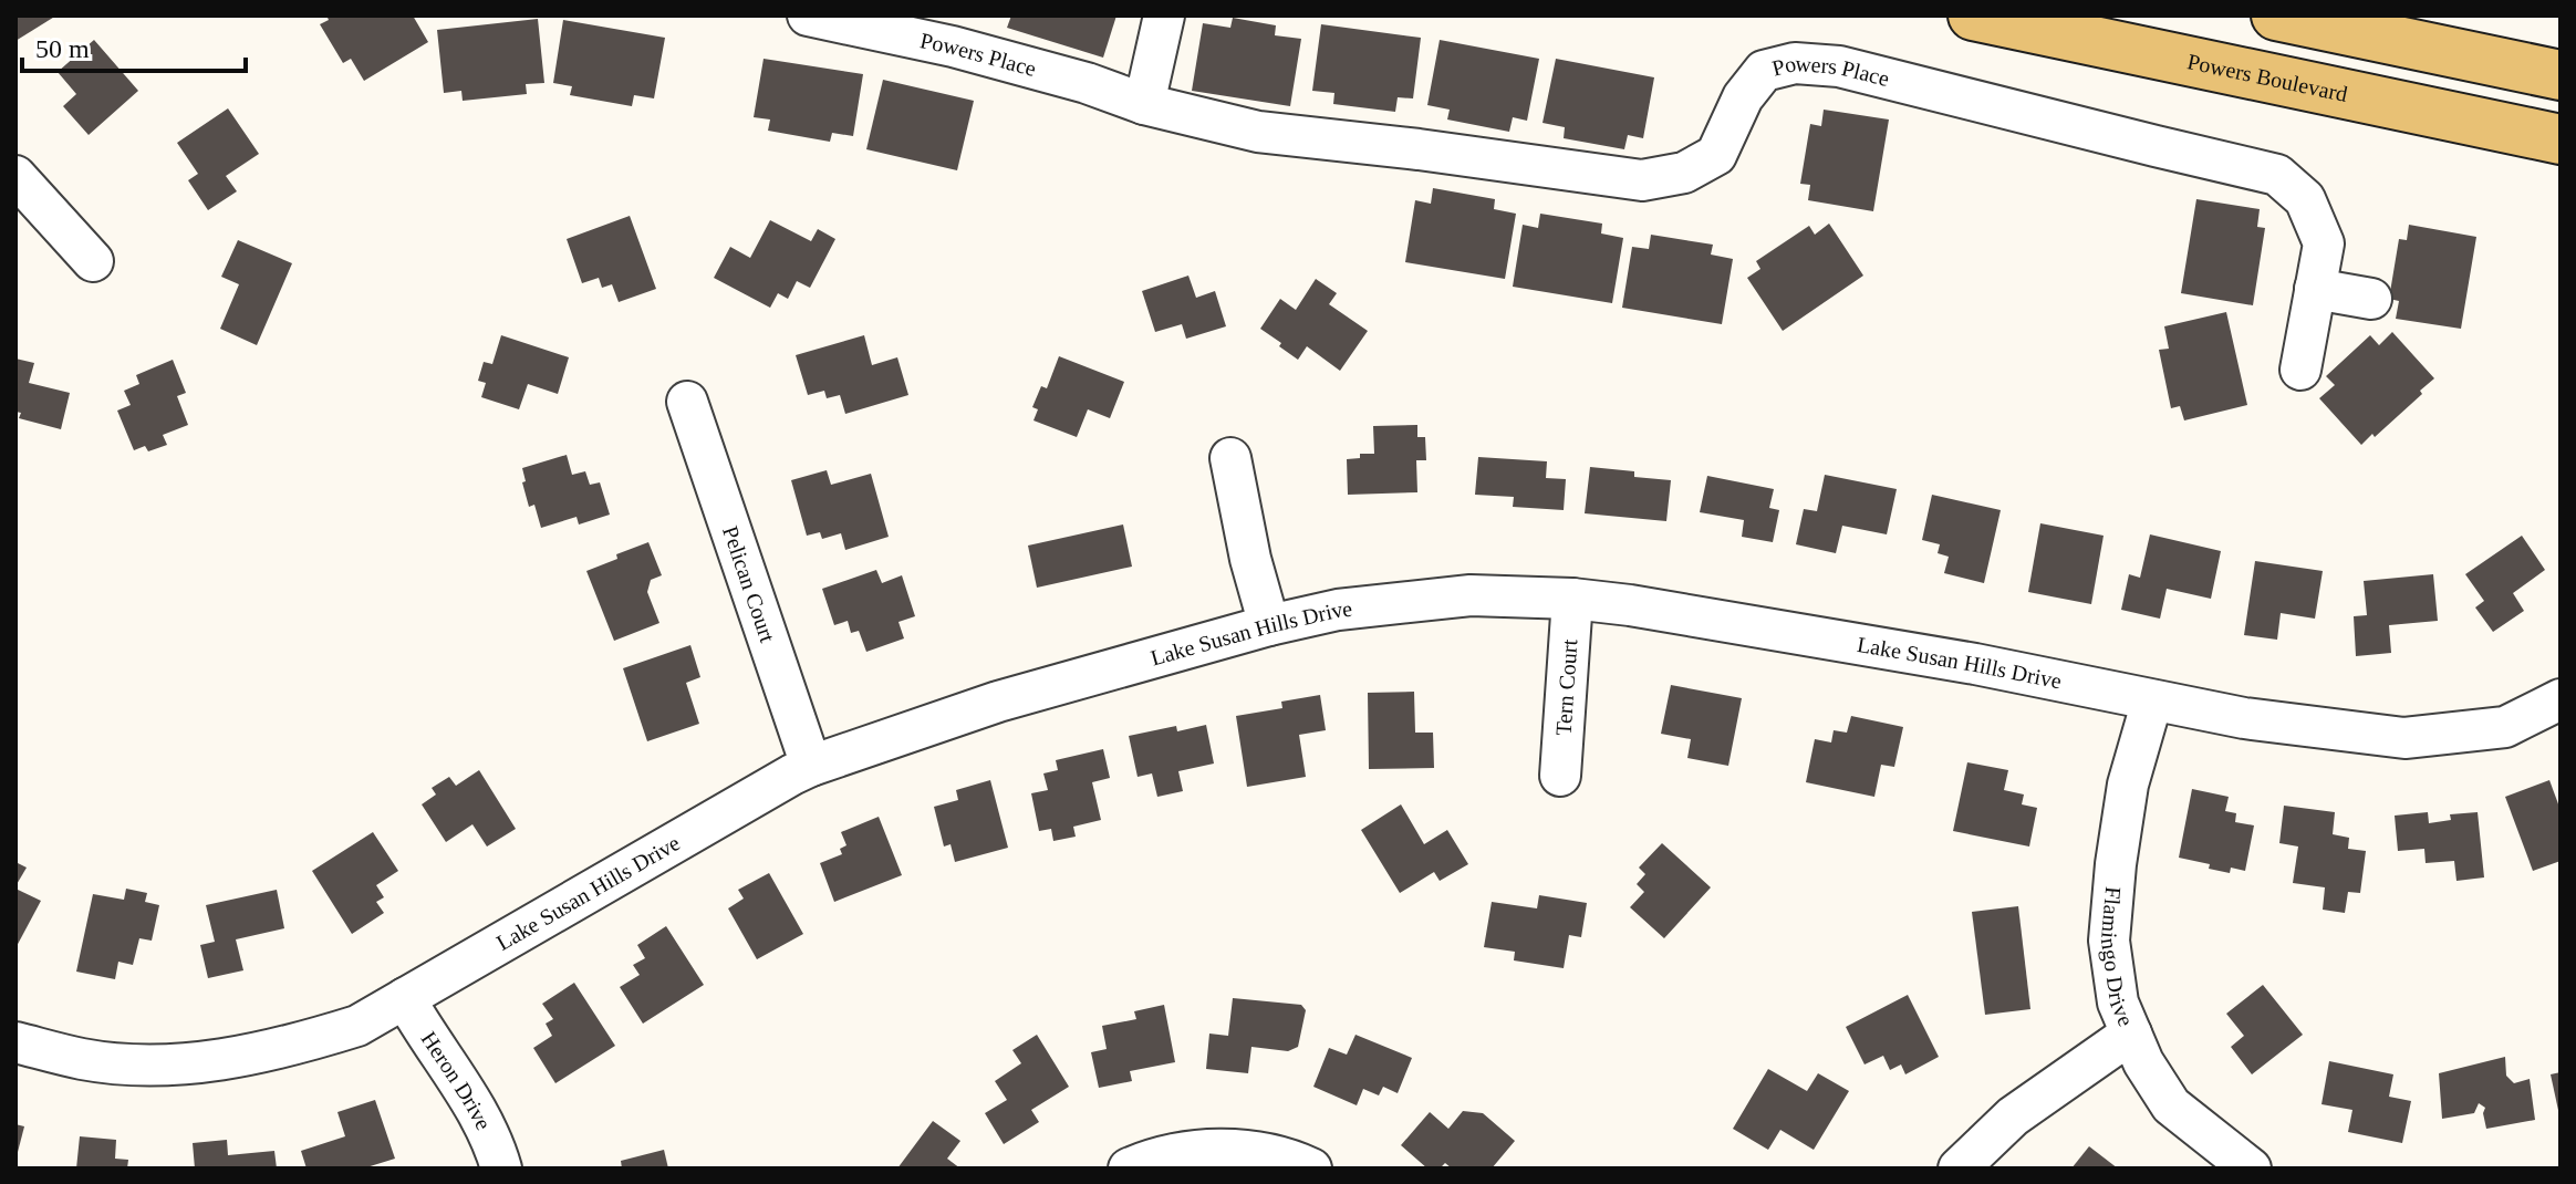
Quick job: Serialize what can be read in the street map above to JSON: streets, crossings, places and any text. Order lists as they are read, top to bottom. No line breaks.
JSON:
{"streets":{"main road":["Powers Boulevard"],"street":["Powers Place","Pelican Court","Lake Susan Hills Drive","Tern Court","Flamingo Drive","Heron Drive"]},"crossings":[["Pelican Court","Lake Susan Hills Drive"],["Lake Susan Hills Drive","Tern Court"],["Lake Susan Hills Drive","Flamingo Drive"],["Lake Susan Hills Drive","Heron Drive"]],"scale_bar":"50 m"}
